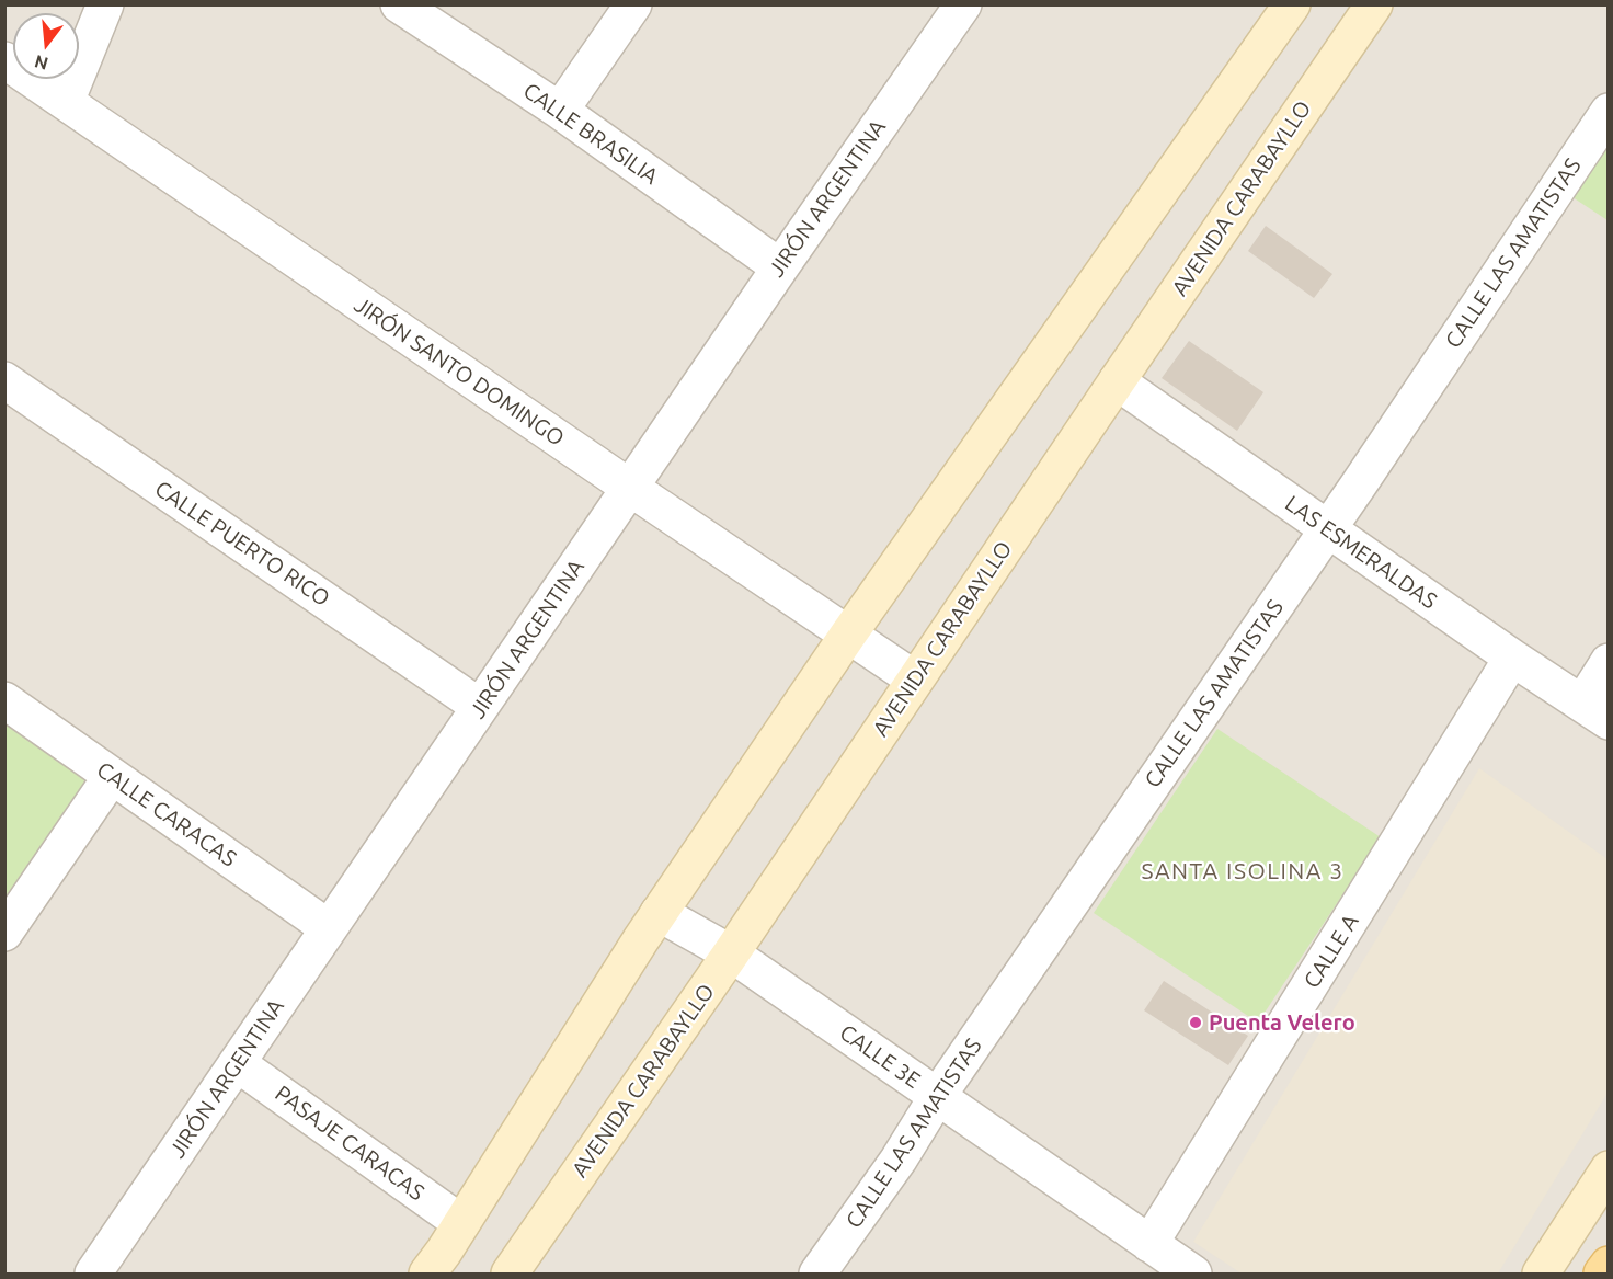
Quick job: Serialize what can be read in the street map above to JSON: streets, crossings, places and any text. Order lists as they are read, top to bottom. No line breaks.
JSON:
{"streets":{"main road":["AVENIDA CARABAYLLO"],"street":["CALLE BRASILIA","JIRÓN ARGENTINA","CALLE LAS AMATISTAS","JIRÓN SANTO DOMINGO","CALLE PUERTO RICO","LAS ESMERALDAS","CALLE CARACAS","CALLE A","CALLE 3E","PASAJE CARACAS"]},"crossings":[["CALLE BRASILIA","JIRÓN ARGENTINA"],["JIRÓN ARGENTINA","JIRÓN SANTO DOMINGO"],["JIRÓN ARGENTINA","CALLE PUERTO RICO"],["JIRÓN ARGENTINA","CALLE CARACAS"],["JIRÓN ARGENTINA","PASAJE CARACAS"],["AVENIDA CARABAYLLO","JIRÓN SANTO DOMINGO"],["AVENIDA CARABAYLLO","LAS ESMERALDAS"],["AVENIDA CARABAYLLO","CALLE 3E"],["CALLE LAS AMATISTAS","LAS ESMERALDAS"],["CALLE LAS AMATISTAS","CALLE 3E"],["LAS ESMERALDAS","CALLE A"],["CALLE A","CALLE 3E"]],"districts":["SANTA ISOLINA 3"],"places":["Puenta Velero"],"north":"bottom"}
